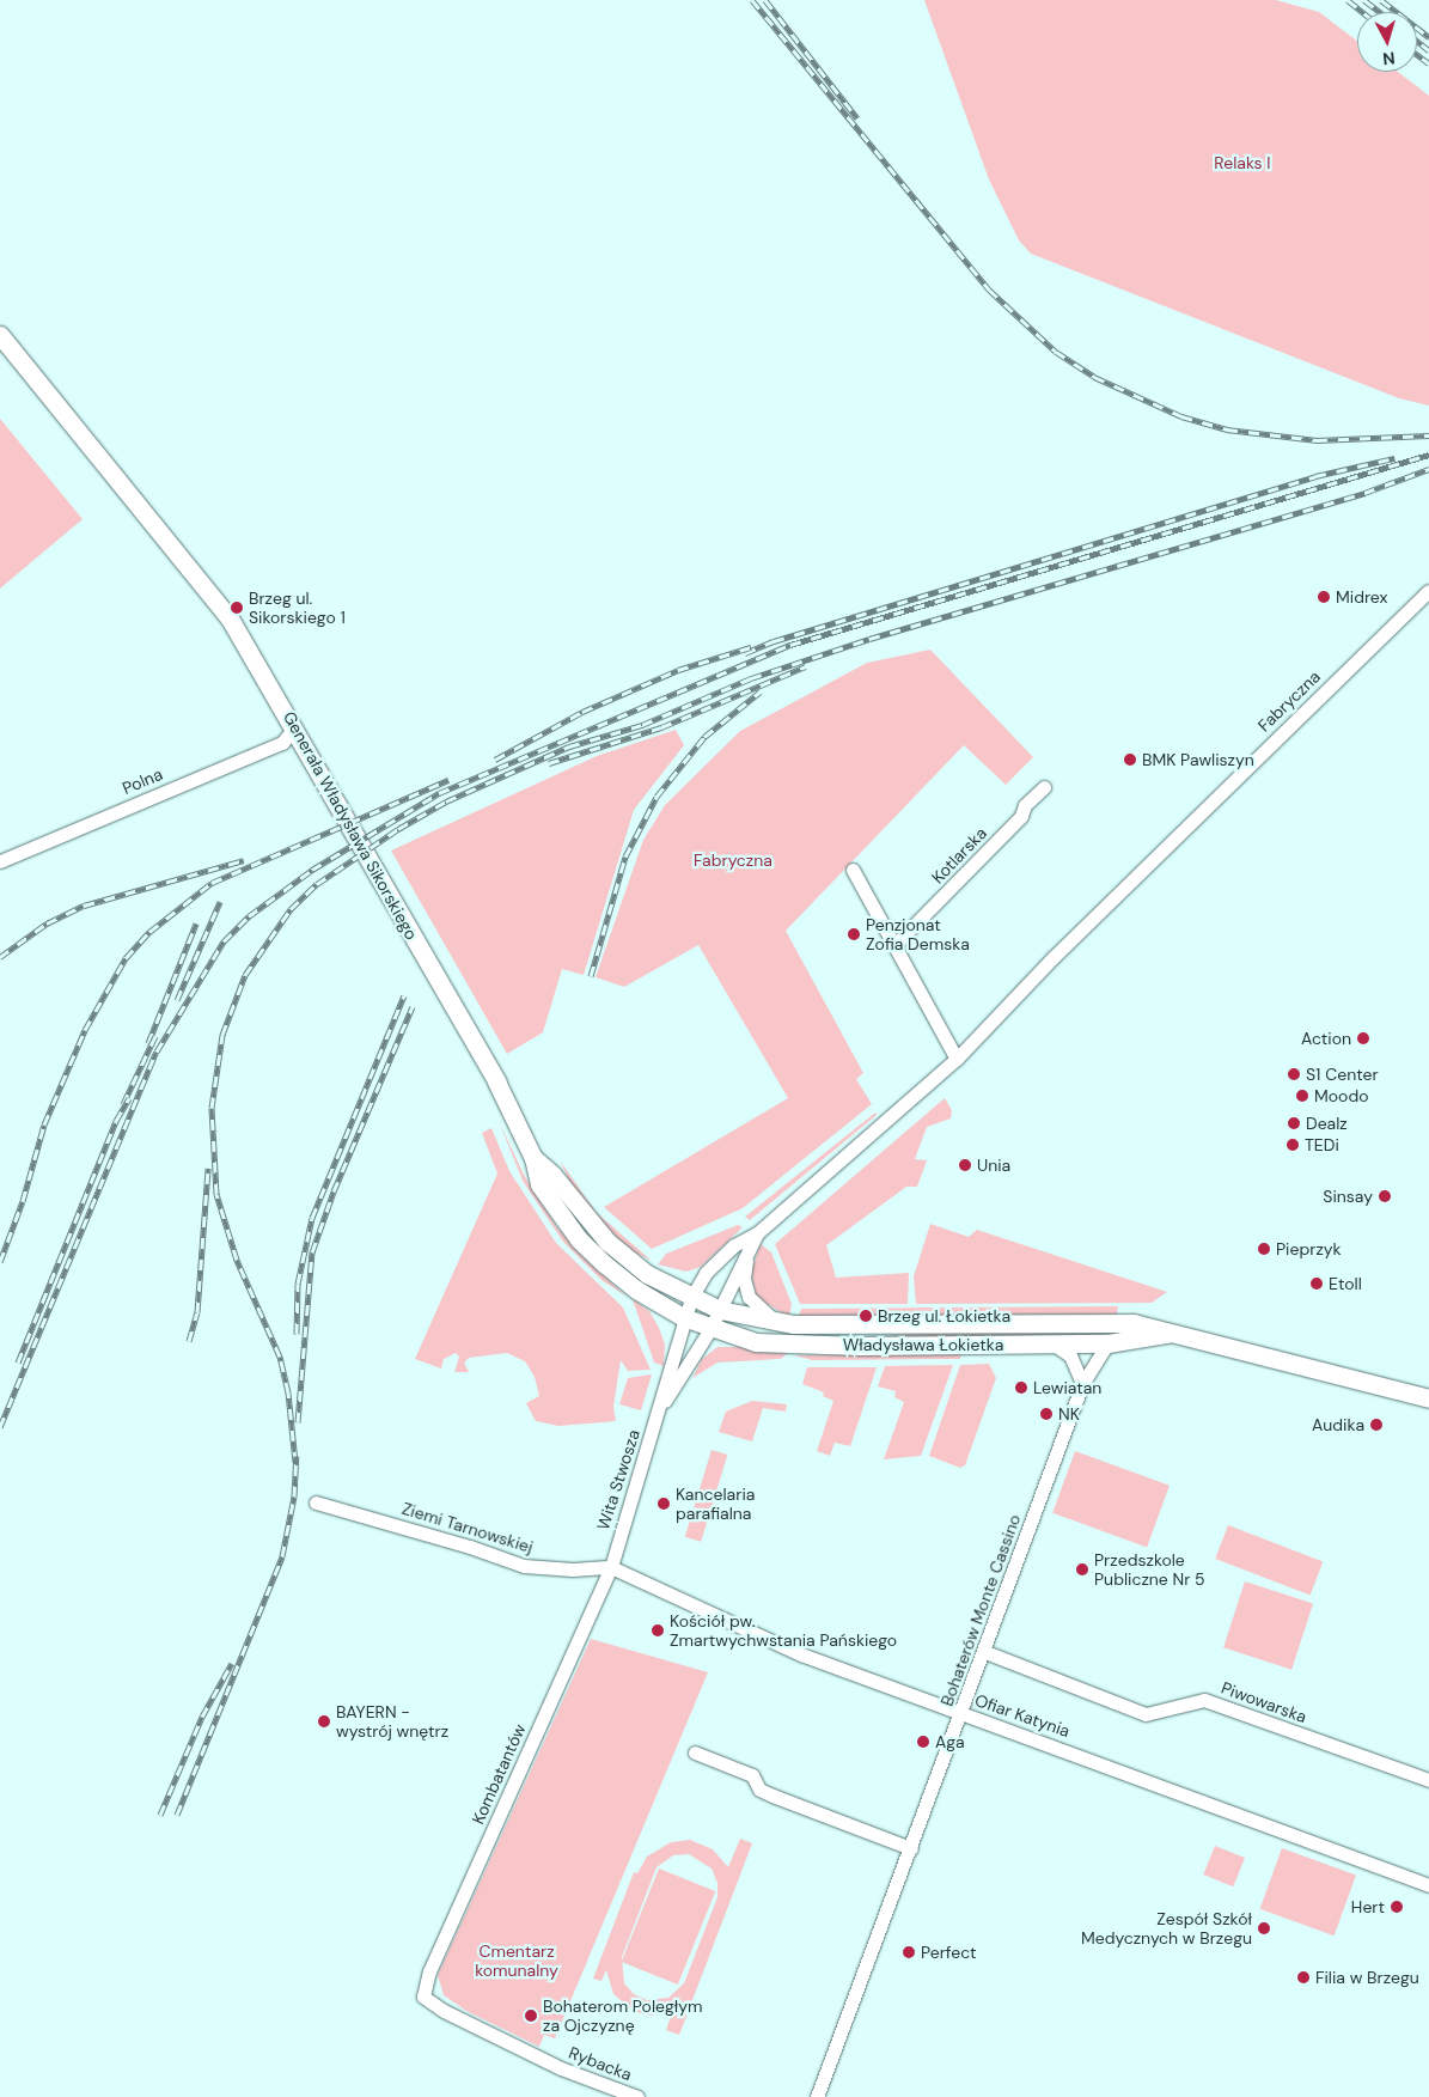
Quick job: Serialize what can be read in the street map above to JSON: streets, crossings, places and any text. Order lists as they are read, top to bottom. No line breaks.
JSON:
{"streets":{"main road":["Generała Władysława Sikorskiego","Władysława Łokietka"],"street":["Fabryczna","Polna","Kotlarska","Wita Stwosza","Ziemi Tarnowskiej","Bohaterów Monte Cassino","Piwowarska","Ofiar Katynia","Kombatantów","Rybacka"]},"crossings":[["Fabryczna","Władysława Łokietka"],["Fabryczna","Wita Stwosza"],["Polna","Generała Władysława Sikorskiego"],["Generała Władysława Sikorskiego","Władysława Łokietka"],["Generała Władysława Sikorskiego","Wita Stwosza"],["Władysława Łokietka","Wita Stwosza"],["Władysława Łokietka","Bohaterów Monte Cassino"],["Wita Stwosza","Ziemi Tarnowskiej"],["Wita Stwosza","Ofiar Katynia"],["Wita Stwosza","Kombatantów"],["Ziemi Tarnowskiej","Ofiar Katynia"],["Ziemi Tarnowskiej","Kombatantów"],["Bohaterów Monte Cassino","Piwowarska"],["Bohaterów Monte Cassino","Ofiar Katynia"],["Ofiar Katynia","Kombatantów"],["Kombatantów","Rybacka"]],"parks":["Relaks I","Fabryczna","Cmentarz komunalny"],"places":["Midrex","Brzeg ul. Sikorskiego 1","BMK Pawliszyn","Penzjonat Zofia Demska","Action","S1 Center","Moodo","Dealz","TEDi","Unia","Sinsay","Pieprzyk","Etoll","Brzeg ul. Łokietka","Lewiatan","NK","Audika","Kancelaria parafialna","Przedszkole Publiczne Nr 5","Kościół pw. Zmartwychwstania Pańskiego","BAYERN - wystrój wnętrz","Aga","Hert","Zespół Szkół Medycznych w Brzegu","Perfect","Filia w Brzegu","Bohaterom Poległym za Ojczyznę"],"north":"bottom"}
